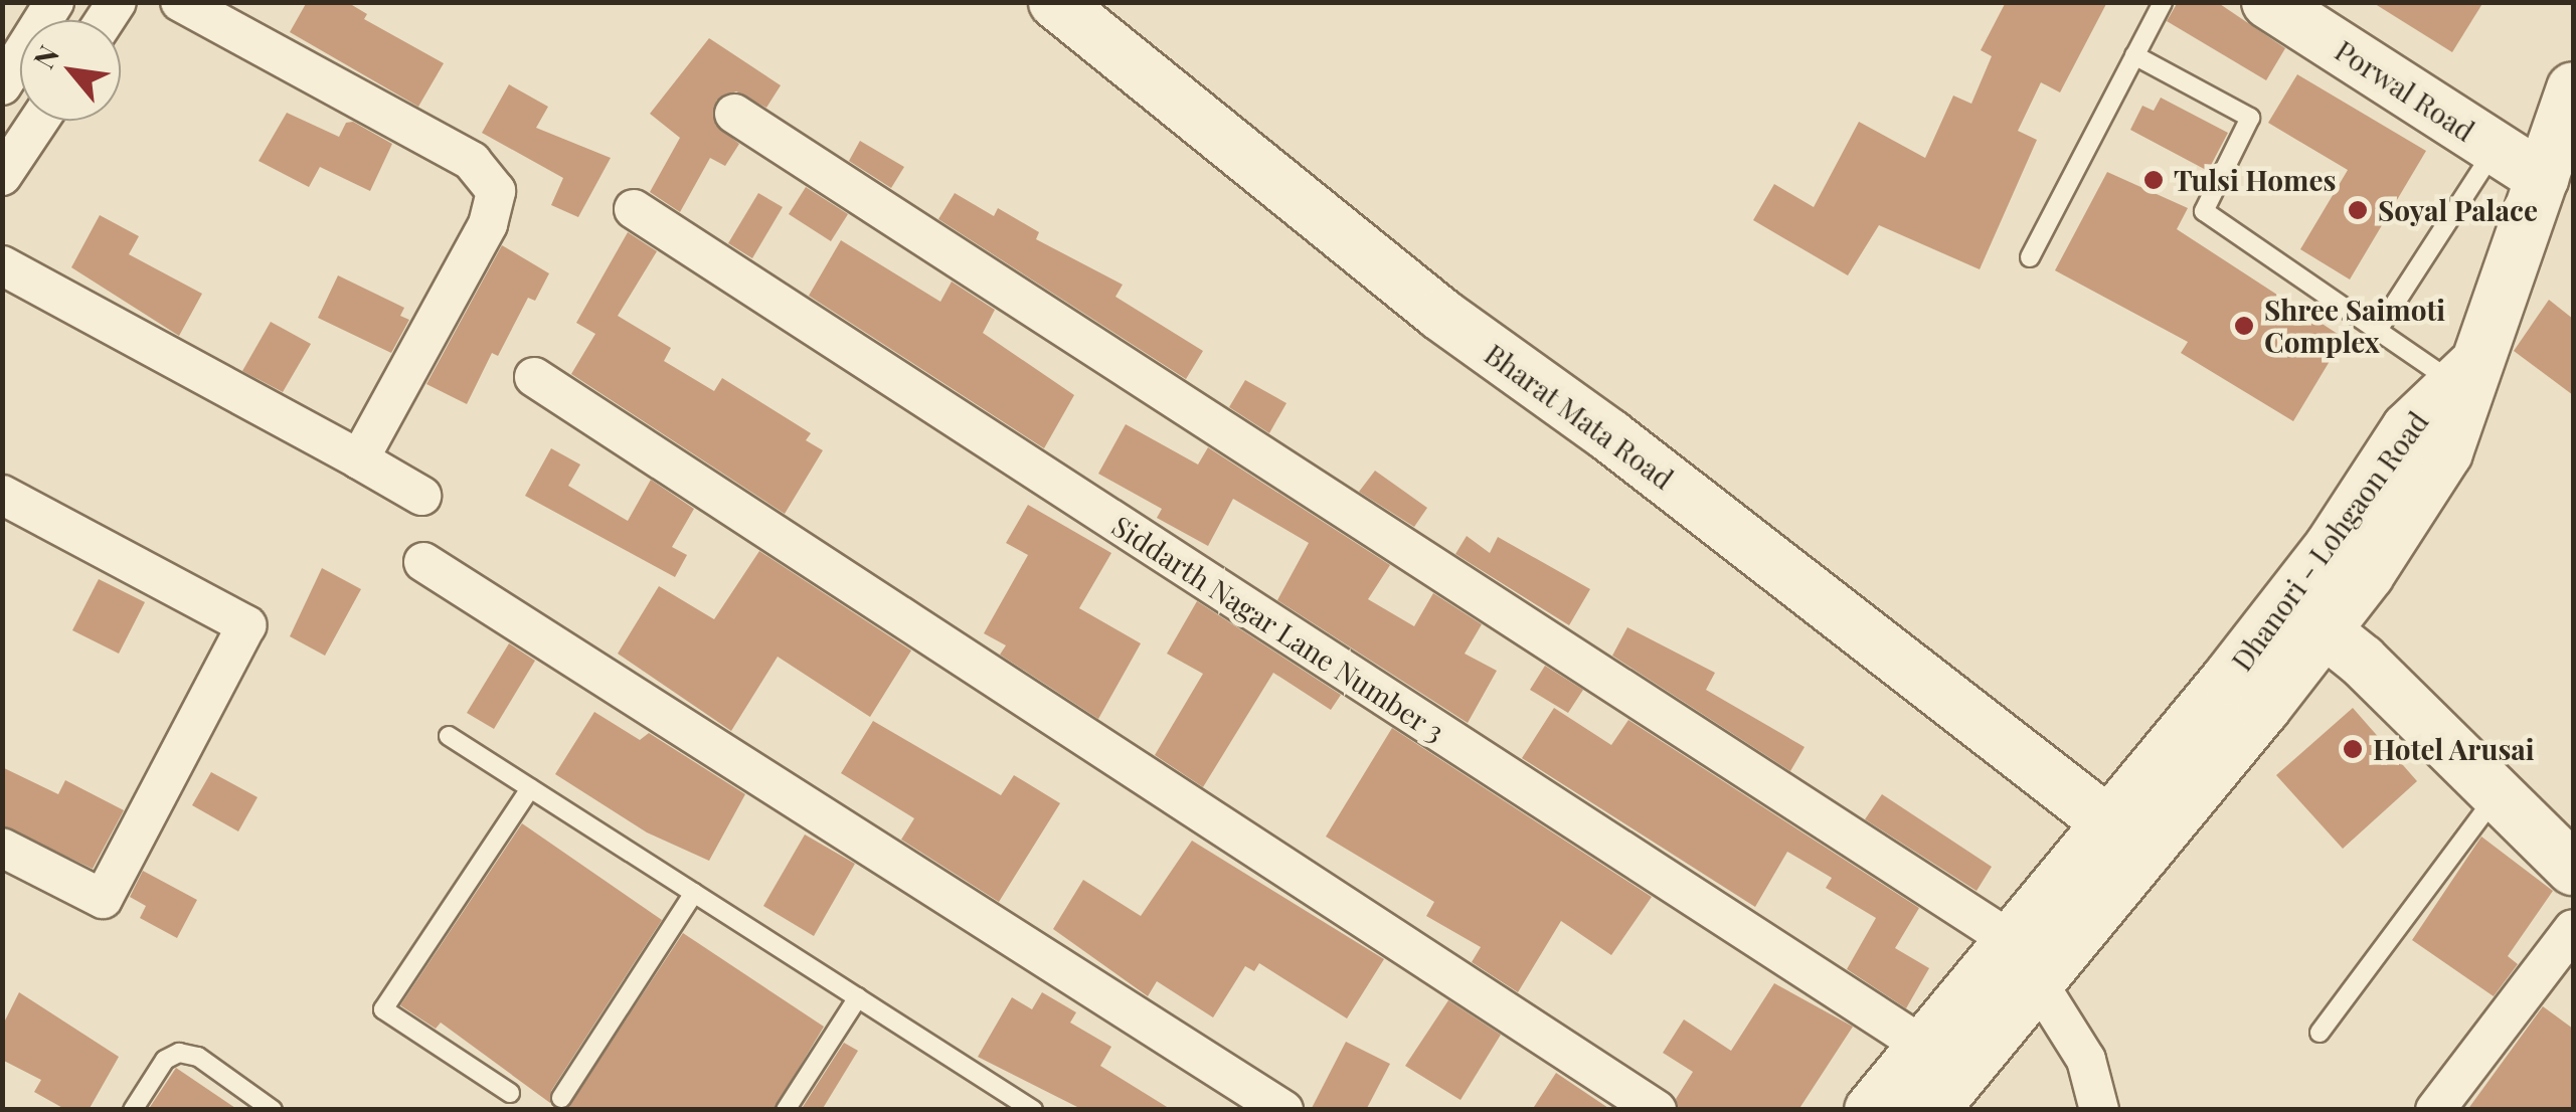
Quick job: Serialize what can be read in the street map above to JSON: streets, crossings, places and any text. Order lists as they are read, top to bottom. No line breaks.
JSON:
{"streets":{"street":["Porwal Road","Bharat Mata Road","Dhanori - Lohgaon Road","Siddarth Nagar Lane Number 3"]},"crossings":[["Porwal Road","Dhanori - Lohgaon Road"],["Bharat Mata Road","Dhanori - Lohgaon Road"],["Dhanori - Lohgaon Road","Siddarth Nagar Lane Number 3"]],"places":["Tulsi Homes","Soyal Palace","Shree Saimoti Complex","Hotel Arusai"],"north":"top left"}
